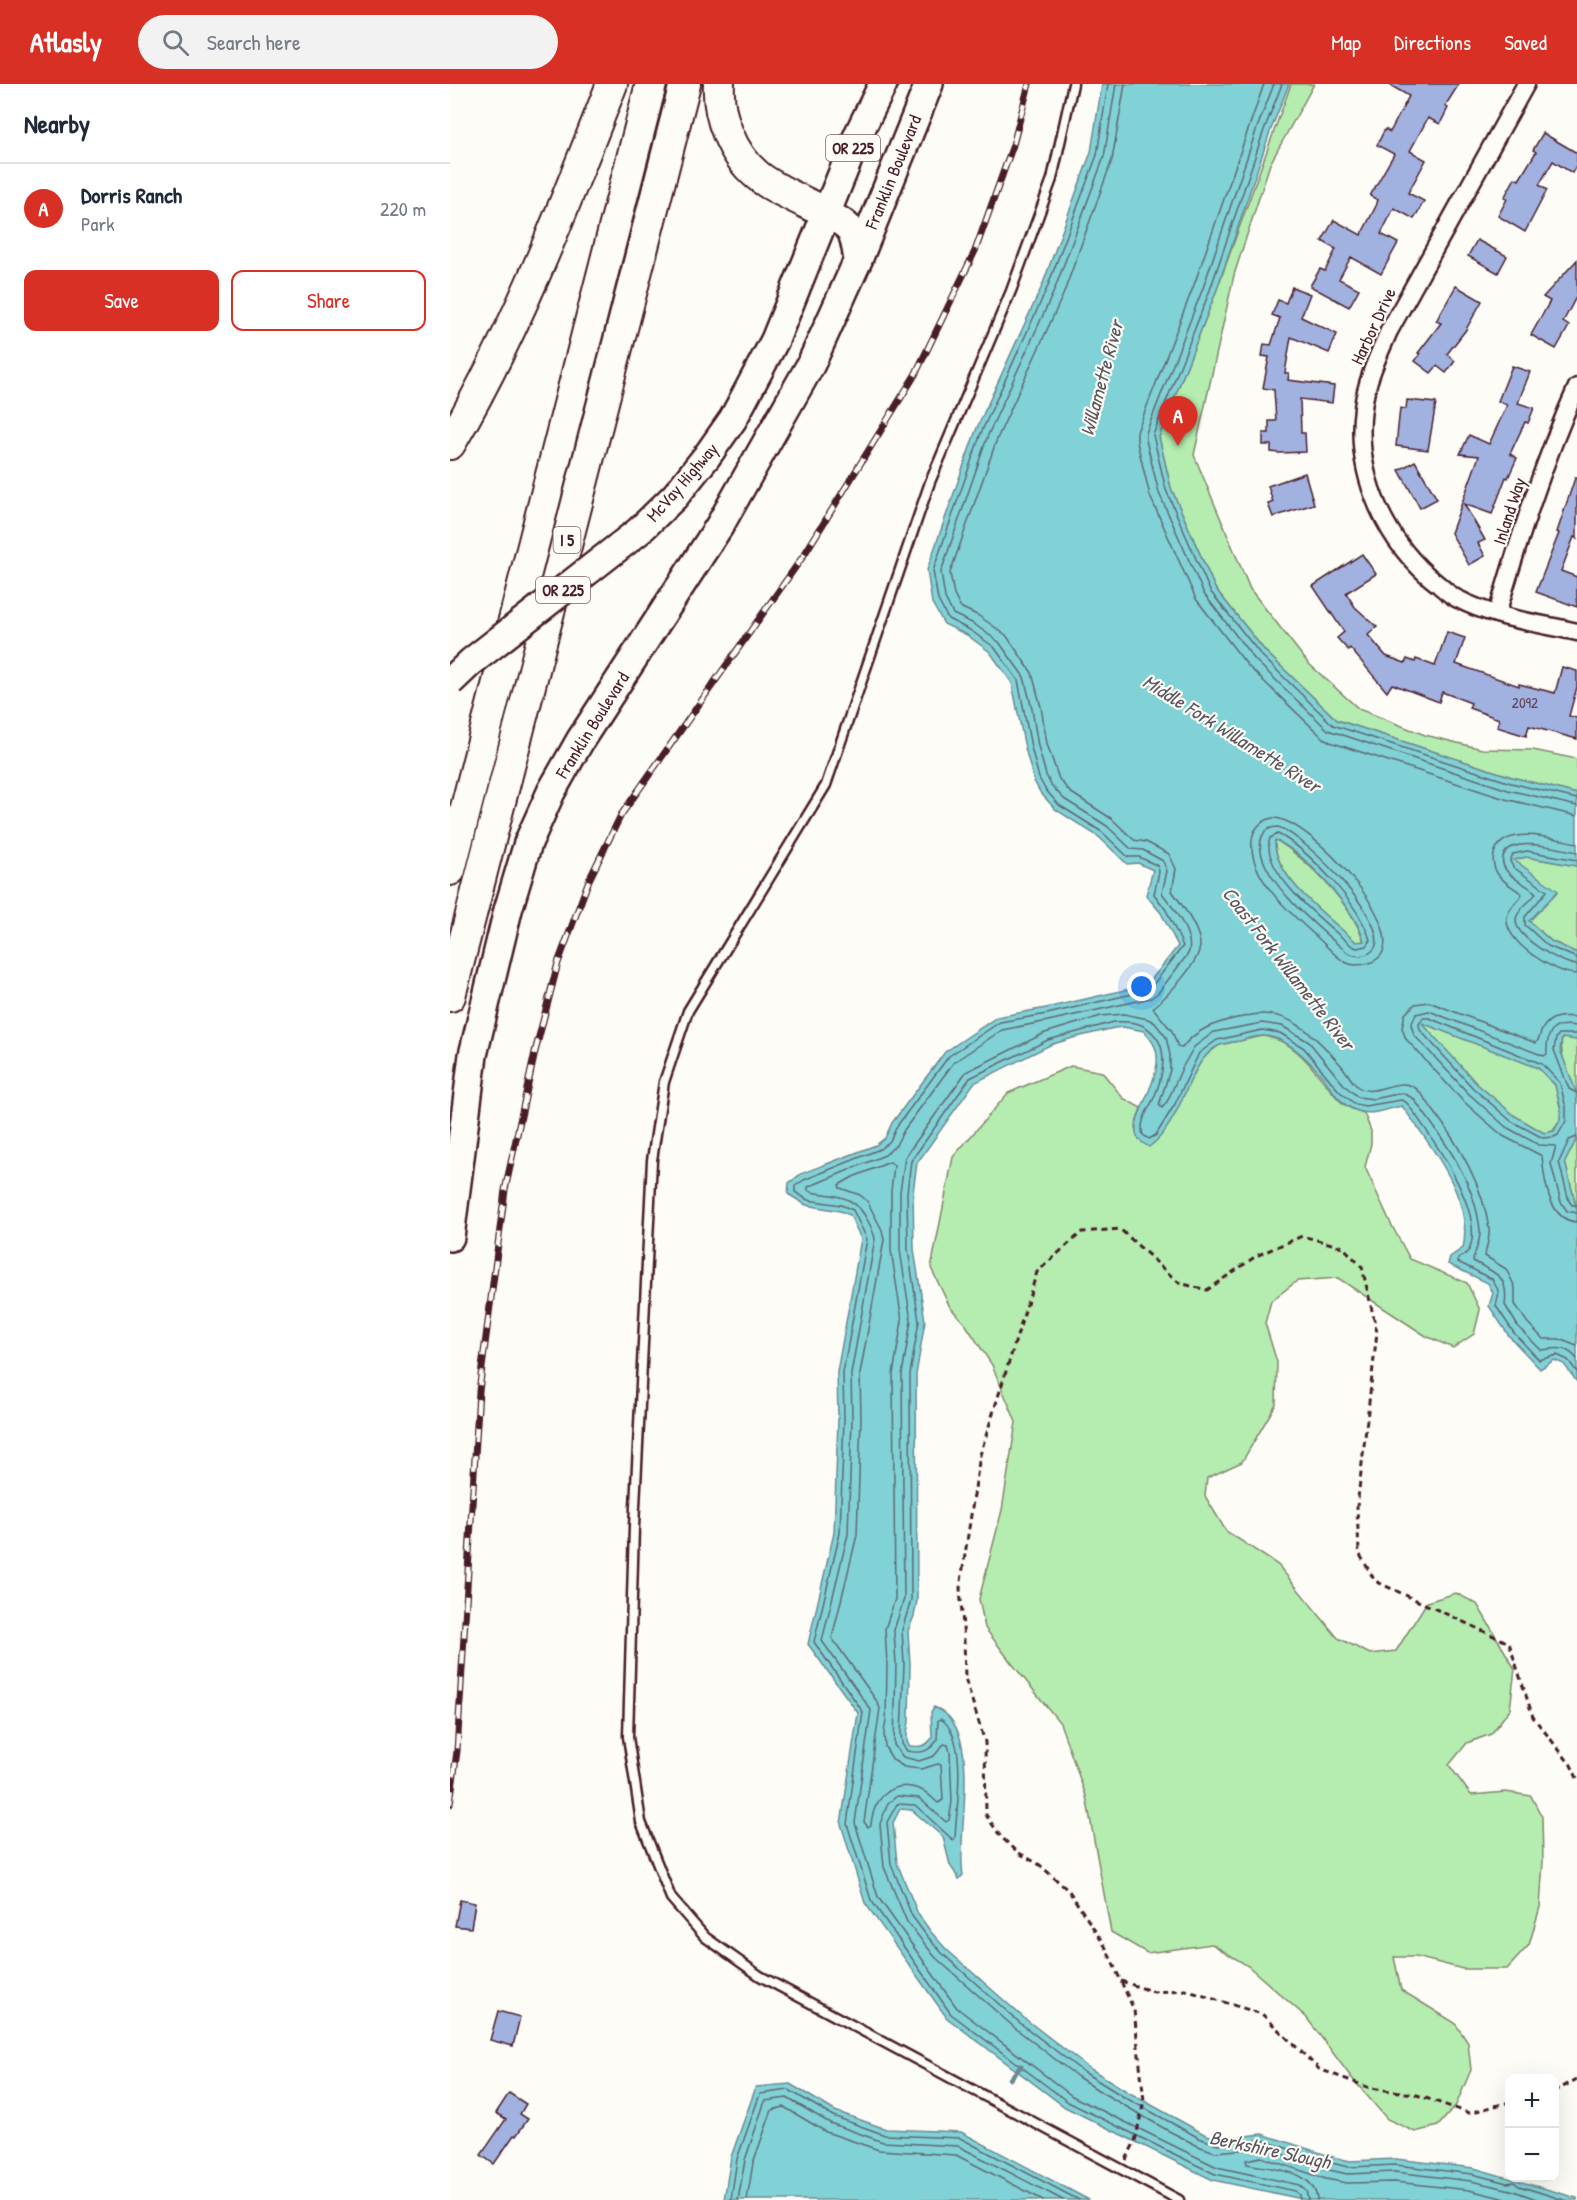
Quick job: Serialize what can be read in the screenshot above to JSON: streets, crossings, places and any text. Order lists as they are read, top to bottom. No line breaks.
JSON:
{"streets":{"highway":["I 5"],"main road":["OR 225","Franklin Boulevard","McVay Highway"],"street":["Harbor Drive","Inland Way"]},"crossings":[["OR 225","Franklin Boulevard"],["OR 225","McVay Highway"],["Franklin Boulevard","McVay Highway"],["Harbor Drive","Inland Way"]],"water":["Willamette River","Middle Fork Willamette River","Coast Fork Willamette River","Berkshire Slough"],"house_numbers":["2092"],"page":{"header":"Atlasly","search":"Search here","nav":["Map","Directions","Saved"],"heading":"Nearby","list":[{"mark":"A","name":"Dorris Ranch","note":"Park","value":"220 m"}],"buttons":["Save","Share"],"pins":"A","map_buttons":["+","−"]}}
